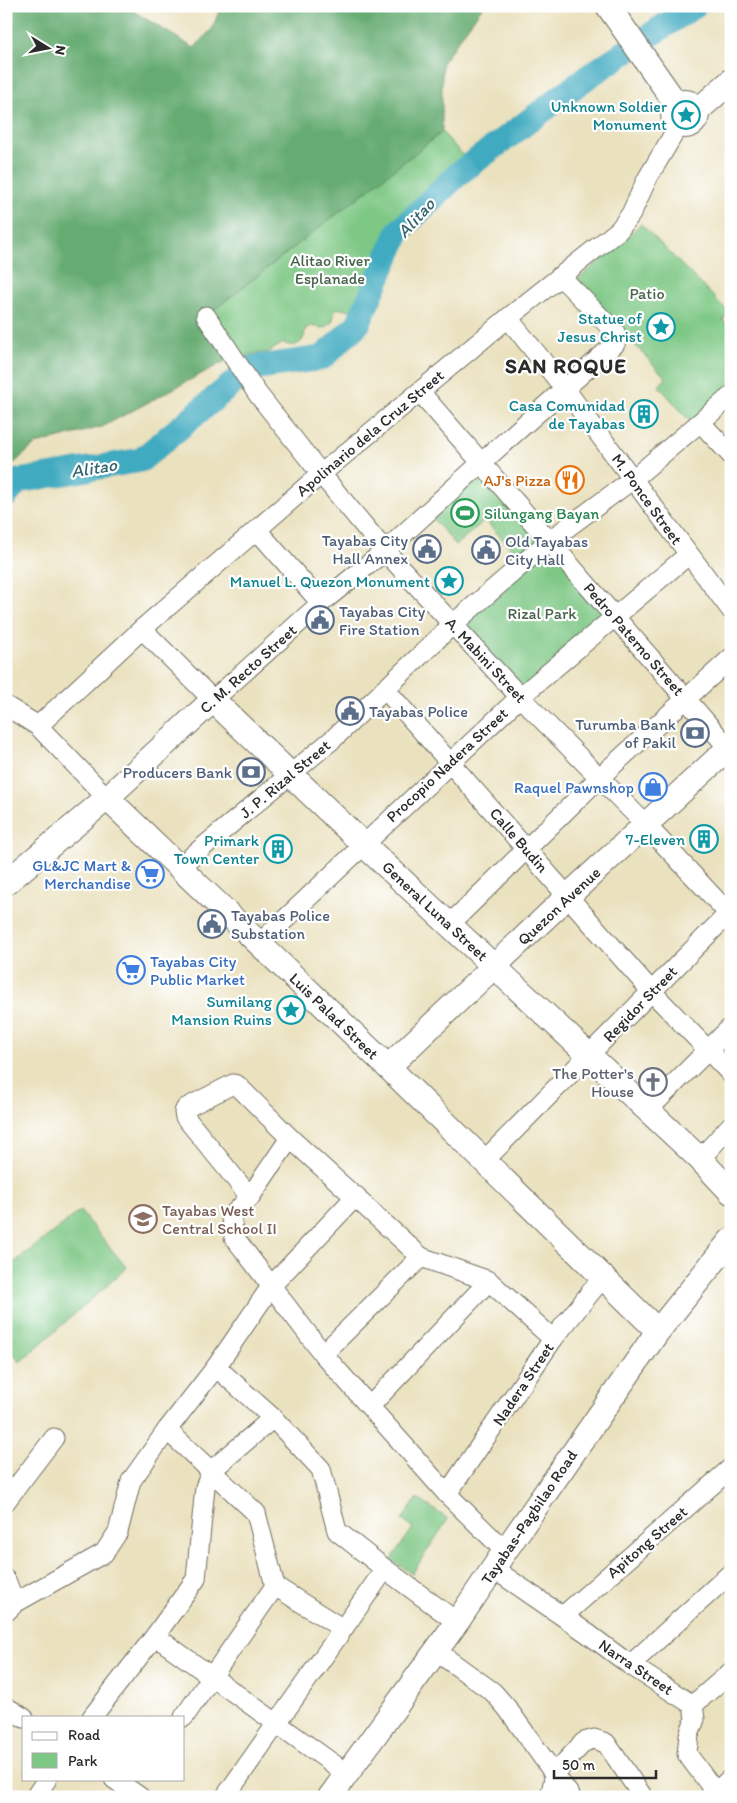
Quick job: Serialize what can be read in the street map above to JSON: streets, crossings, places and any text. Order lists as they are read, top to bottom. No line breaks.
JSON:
{"streets":{"main road":["Apolinario dela Cruz Street","C. M. Recto Street","Quezon Avenue","General Luna Street","Luis Palad Street","Tayabas-Pagbilao Road"],"street":["M. Ponce Street","Pedro Paterno Street","A. Mabini Street","Procopio Nadera Street","J. P. Rizal Street","Calle Budin","Regidor Street","Nadera Street","Apitong Street","Narra Street"]},"crossings":[["Apolinario dela Cruz Street","M. Ponce Street"],["Apolinario dela Cruz Street","Pedro Paterno Street"],["Apolinario dela Cruz Street","A. Mabini Street"],["Apolinario dela Cruz Street","C. M. Recto Street"],["Apolinario dela Cruz Street","General Luna Street"],["Apolinario dela Cruz Street","Luis Palad Street"],["M. Ponce Street","C. M. Recto Street"],["M. Ponce Street","Procopio Nadera Street"],["M. Ponce Street","J. P. Rizal Street"],["Pedro Paterno Street","C. M. Recto Street"],["Pedro Paterno Street","Procopio Nadera Street"],["Pedro Paterno Street","J. P. Rizal Street"],["Pedro Paterno Street","Quezon Avenue"],["A. Mabini Street","C. M. Recto Street"],["A. Mabini Street","Procopio Nadera Street"],["A. Mabini Street","J. P. Rizal Street"],["A. Mabini Street","Quezon Avenue"],["A. Mabini Street","Regidor Street"],["C. M. Recto Street","General Luna Street"],["C. M. Recto Street","Luis Palad Street"],["Procopio Nadera Street","Calle Budin"],["Procopio Nadera Street","General Luna Street"],["Procopio Nadera Street","Luis Palad Street"],["J. P. Rizal Street","Calle Budin"],["J. P. Rizal Street","General Luna Street"],["J. P. Rizal Street","Luis Palad Street"],["Calle Budin","Quezon Avenue"],["Calle Budin","Regidor Street"],["Quezon Avenue","General Luna Street"],["Quezon Avenue","Luis Palad Street"],["General Luna Street","Regidor Street"],["Regidor Street","Luis Palad Street"],["Luis Palad Street","Nadera Street"],["Luis Palad Street","Tayabas-Pagbilao Road"],["Nadera Street","Narra Street"],["Tayabas-Pagbilao Road","Narra Street"],["Apitong Street","Narra Street"]],"districts":["SAN ROQUE"],"water":["Alitao"],"parks":["Alitao River Esplanade","Patio","Rizal Park"],"places":{"place":["Unknown Soldier Monument","Statue of Jesus Christ","Manuel L. Quezon Monument","Sumilang Mansion Ruins"],"building":["Casa Comunidad de Tayabas","7-Eleven","Primark Town Center"],"restaurant":["AJ's Pizza"],"sports":["Silungang Bayan"],"public building":["Tayabas City Hall Annex","Old Tayabas City Hall","Tayabas City Fire Station","Tayabas Police","Tayabas Police Substation"],"bank":["Turumba Bank of Pakil","Producers Bank"],"shop":["Raquel Pawnshop"],"supermarket":["GL&JC Mart & Merchandise","Tayabas City Public Market"],"church":["The Potter's House"],"school or university":["Tayabas West Central School II"]},"legend":["Road","Park"],"scale_bar":"50 m","north":"right"}
